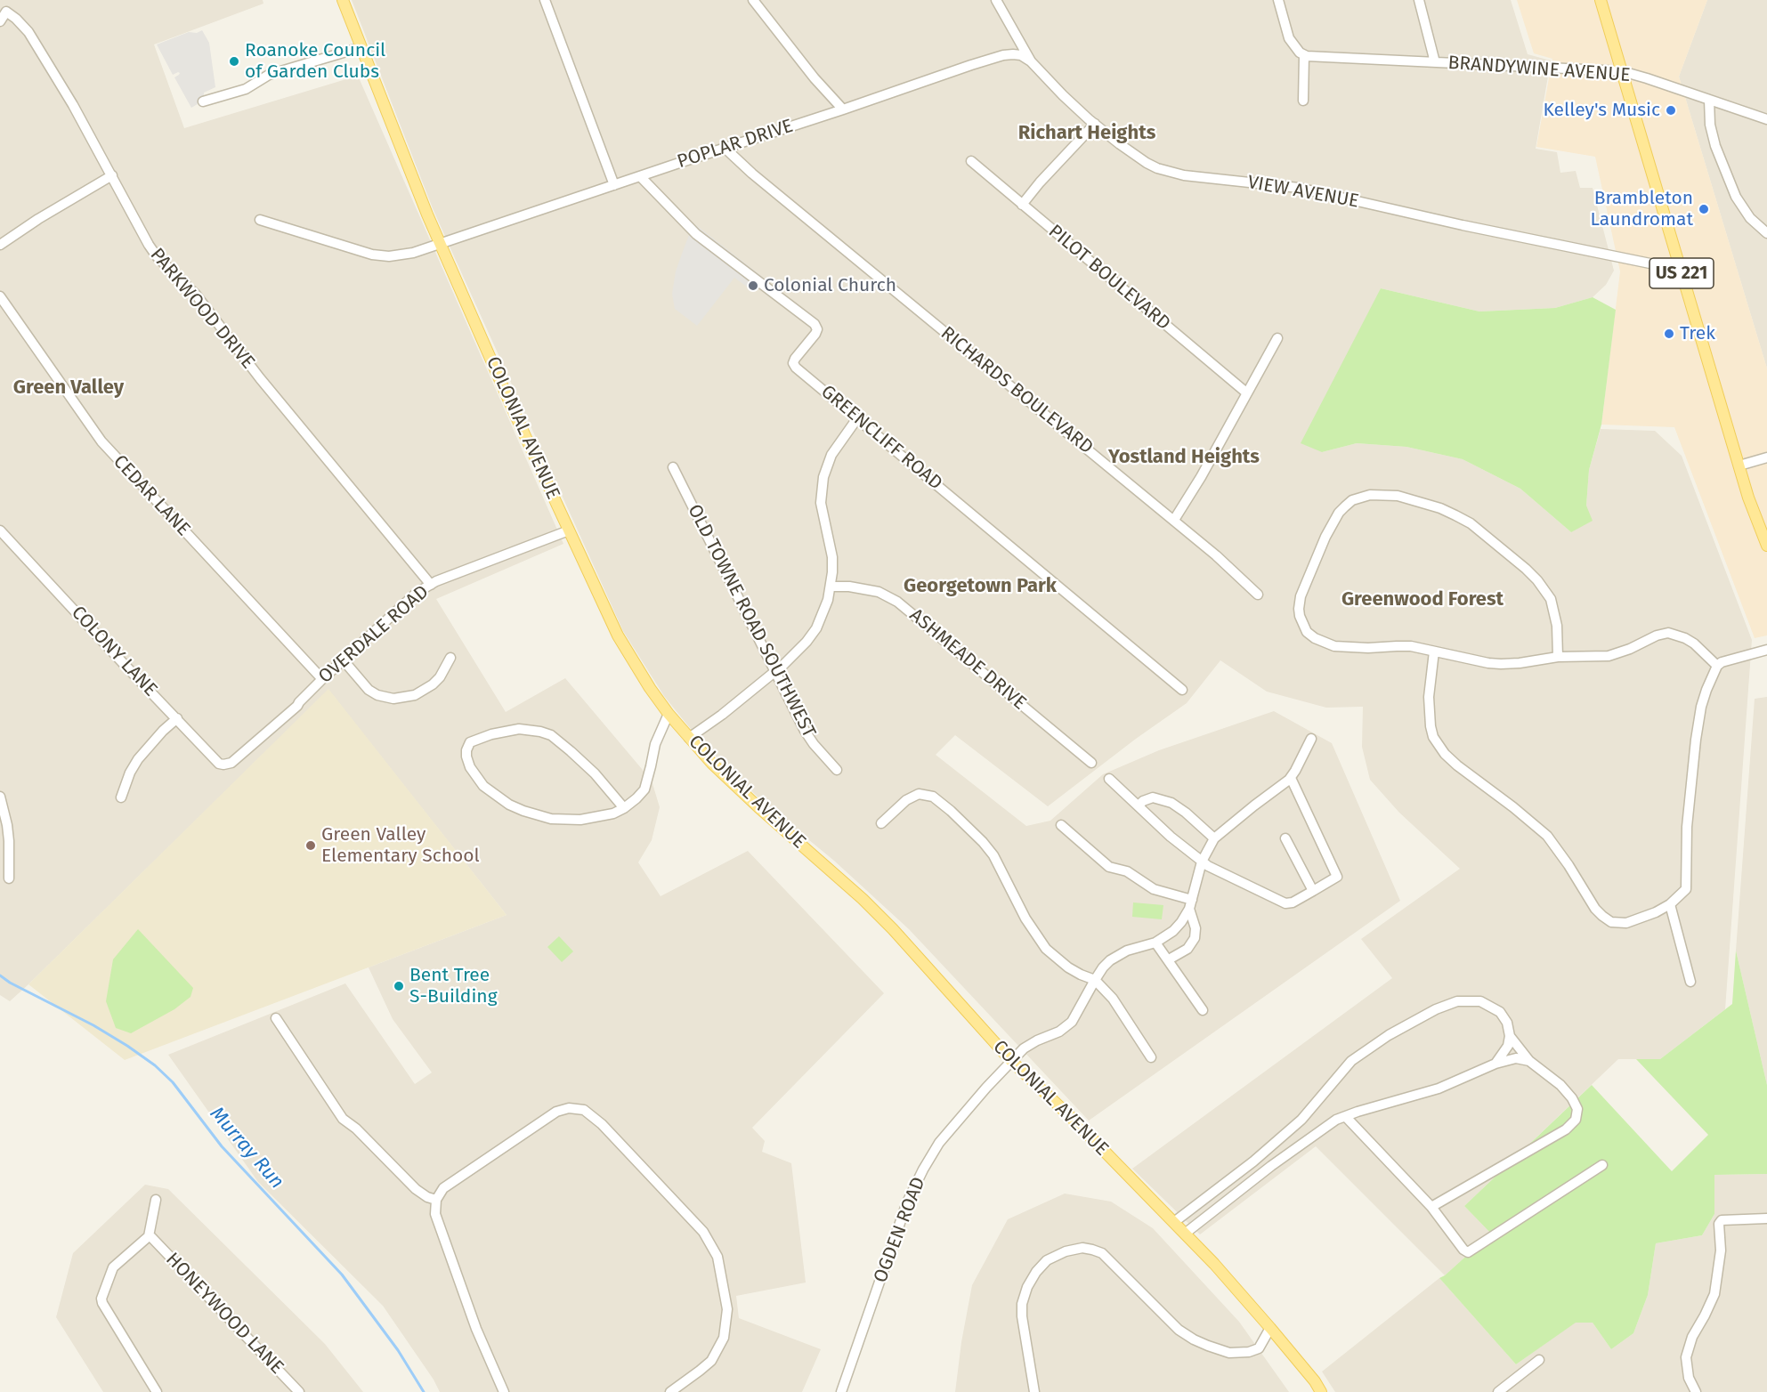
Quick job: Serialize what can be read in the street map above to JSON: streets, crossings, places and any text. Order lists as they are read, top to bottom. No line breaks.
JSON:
{"streets":{"main road":["US 221","COLONIAL AVENUE"],"street":["BRANDYWINE AVENUE","POPLAR DRIVE","VIEW AVENUE","PILOT BOULEVARD","PARKWOOD DRIVE","RICHARDS BOULEVARD","GREENCLIFF ROAD","CEDAR LANE","OLD TOWNE ROAD SOUTHWEST","OVERDALE ROAD","COLONY LANE","ASHMEADE DRIVE","OGDEN ROAD","HONEYWOOD LANE"]},"crossings":[["BRANDYWINE AVENUE","US 221"],["POPLAR DRIVE","VIEW AVENUE"],["POPLAR DRIVE","RICHARDS BOULEVARD"],["POPLAR DRIVE","COLONIAL AVENUE"],["POPLAR DRIVE","GREENCLIFF ROAD"],["VIEW AVENUE","US 221"],["PARKWOOD DRIVE","OVERDALE ROAD"],["COLONIAL AVENUE","OVERDALE ROAD"],["COLONIAL AVENUE","OGDEN ROAD"],["CEDAR LANE","OVERDALE ROAD"],["OVERDALE ROAD","COLONY LANE"]],"districts":["Richart Heights","Green Valley","Yostland Heights","Georgetown Park","Greenwood Forest"],"water":["Murray Run"],"places":["Roanoke Council of Garden Clubs","Kelley's Music","Brambleton Laundromat","Colonial Church","Trek","Green Valley Elementary School","Bent Tree S-Building"]}
